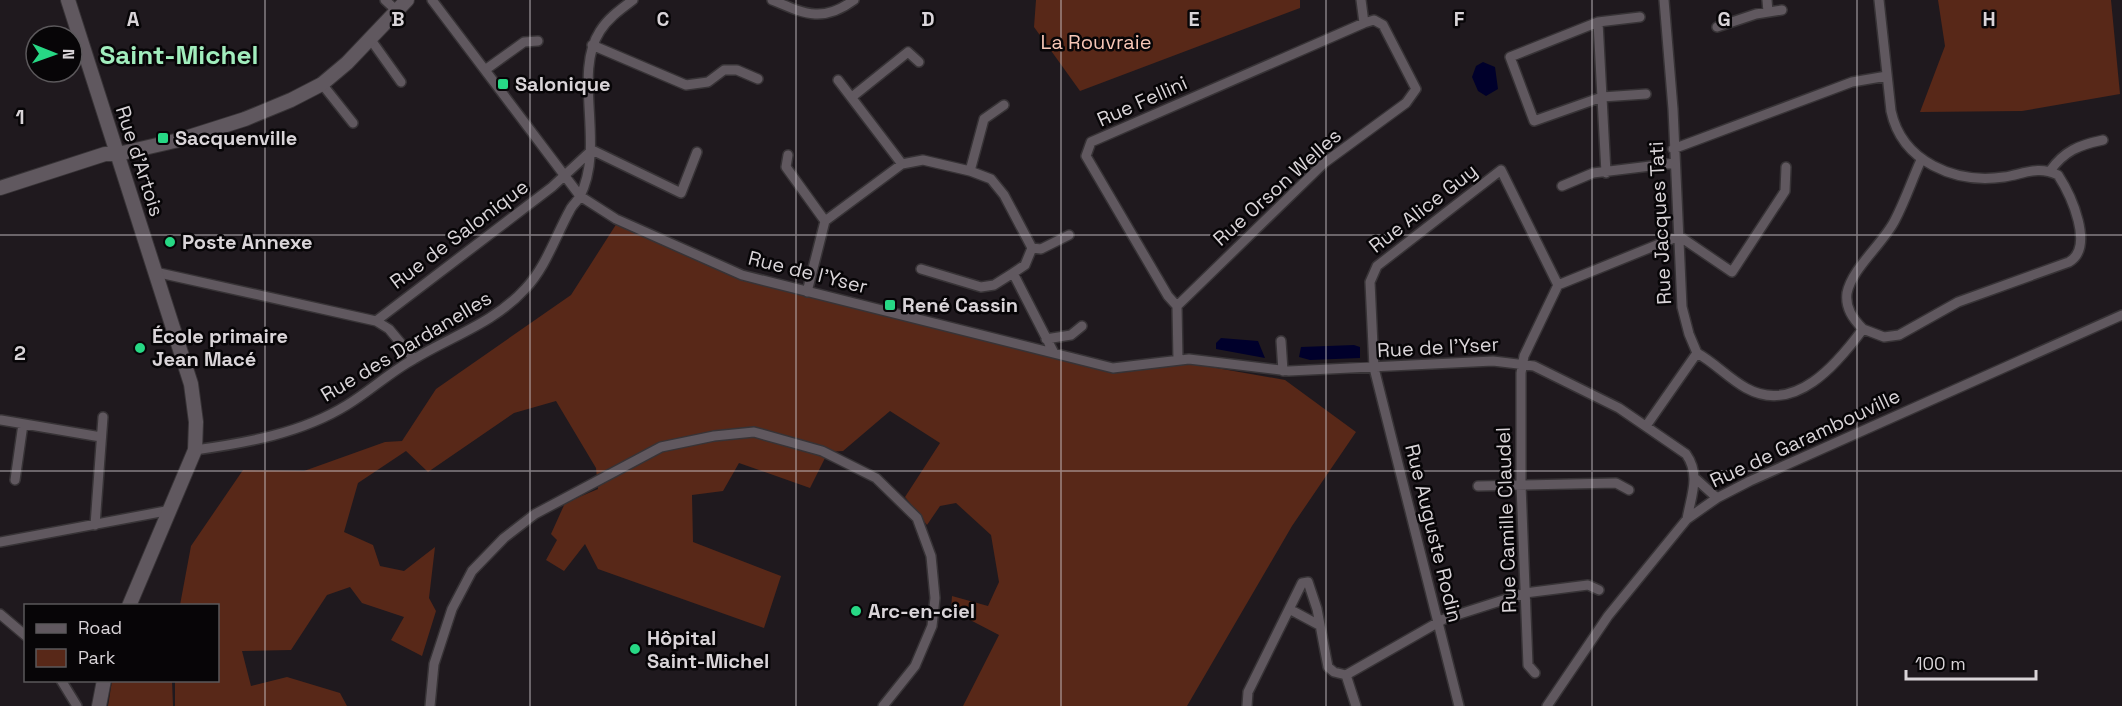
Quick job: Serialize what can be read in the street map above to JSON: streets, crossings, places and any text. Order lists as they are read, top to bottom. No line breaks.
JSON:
{"streets":{"street":["Rue Fellini","Rue d'Artois","Rue Orson Welles","Rue Alice Guy","Rue Jacques Tati","Rue de Salonique","Rue de l'Yser","Rue des Dardanelles","Rue de Garambouville","Rue Camille Claudel","Rue Auguste Rodin"]},"crossings":[["Rue Fellini","Rue Orson Welles"],["Rue d'Artois","Rue des Dardanelles"],["Rue Alice Guy","Rue de l'Yser"],["Rue Alice Guy","Rue Auguste Rodin"],["Rue de Salonique","Rue de l'Yser"],["Rue de Salonique","Rue des Dardanelles"],["Rue de l'Yser","Rue des Dardanelles"],["Rue de l'Yser","Rue de Garambouville"],["Rue de l'Yser","Rue Camille Claudel"],["Rue de l'Yser","Rue Auguste Rodin"]],"districts":["Saint-Michel"],"parks":["La Rouvraie"],"places":{"transit":["Salonique","Sacquenville","René Cassin"],"other":["Poste Annexe","École primaire Jean Macé","Arc-en-ciel","Hôpital Saint-Michel"]},"legend":["Road","Park"],"scale_bar":"100 m","north":"right","grid":{"columns":["A","B","C","D","E","F","G","H"],"rows":["1","2"]}}
